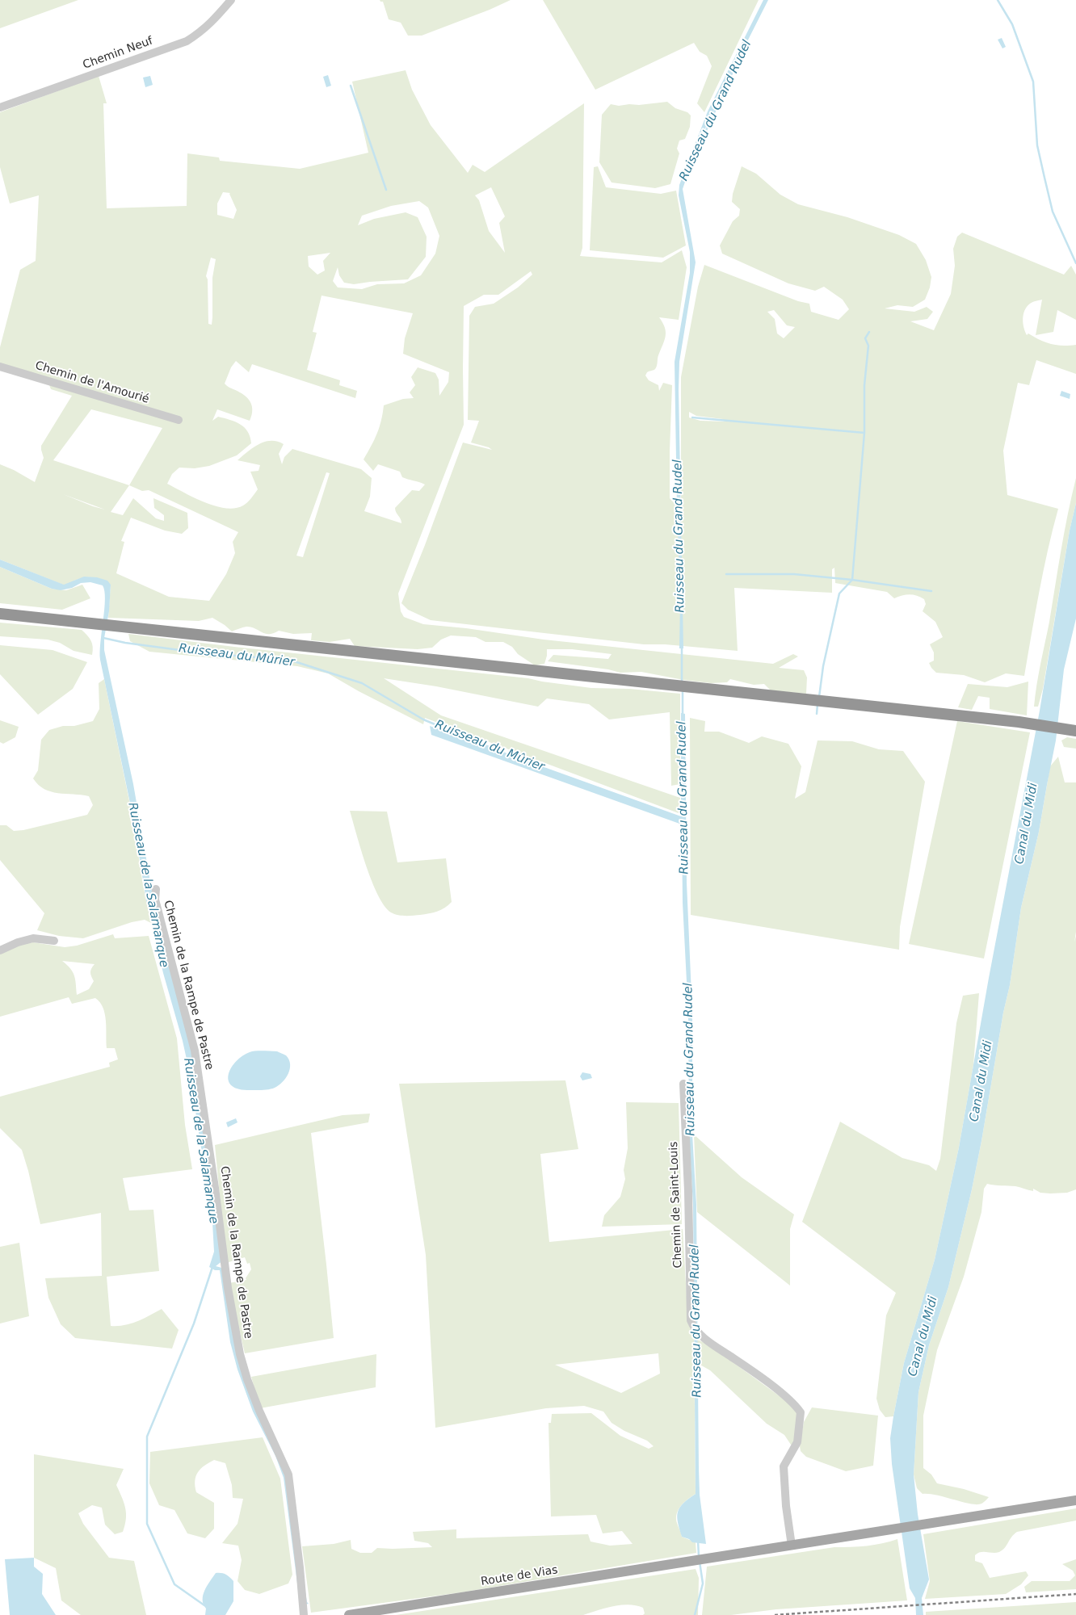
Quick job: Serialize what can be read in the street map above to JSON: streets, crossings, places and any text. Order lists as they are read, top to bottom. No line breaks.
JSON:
{"streets":{"main road":["Route de Vias"],"street":["Chemin Neuf","Chemin de l'Amourié","Chemin de la Rampe de Pastre","Chemin de Saint-Louis"]},"crossings":[["Chemin de Saint-Louis","Route de Vias"]],"water":["Ruisseau du Grand Rudel","Ruisseau du Mûrier","Canal du Midi","Ruisseau de la Salamanque"]}
